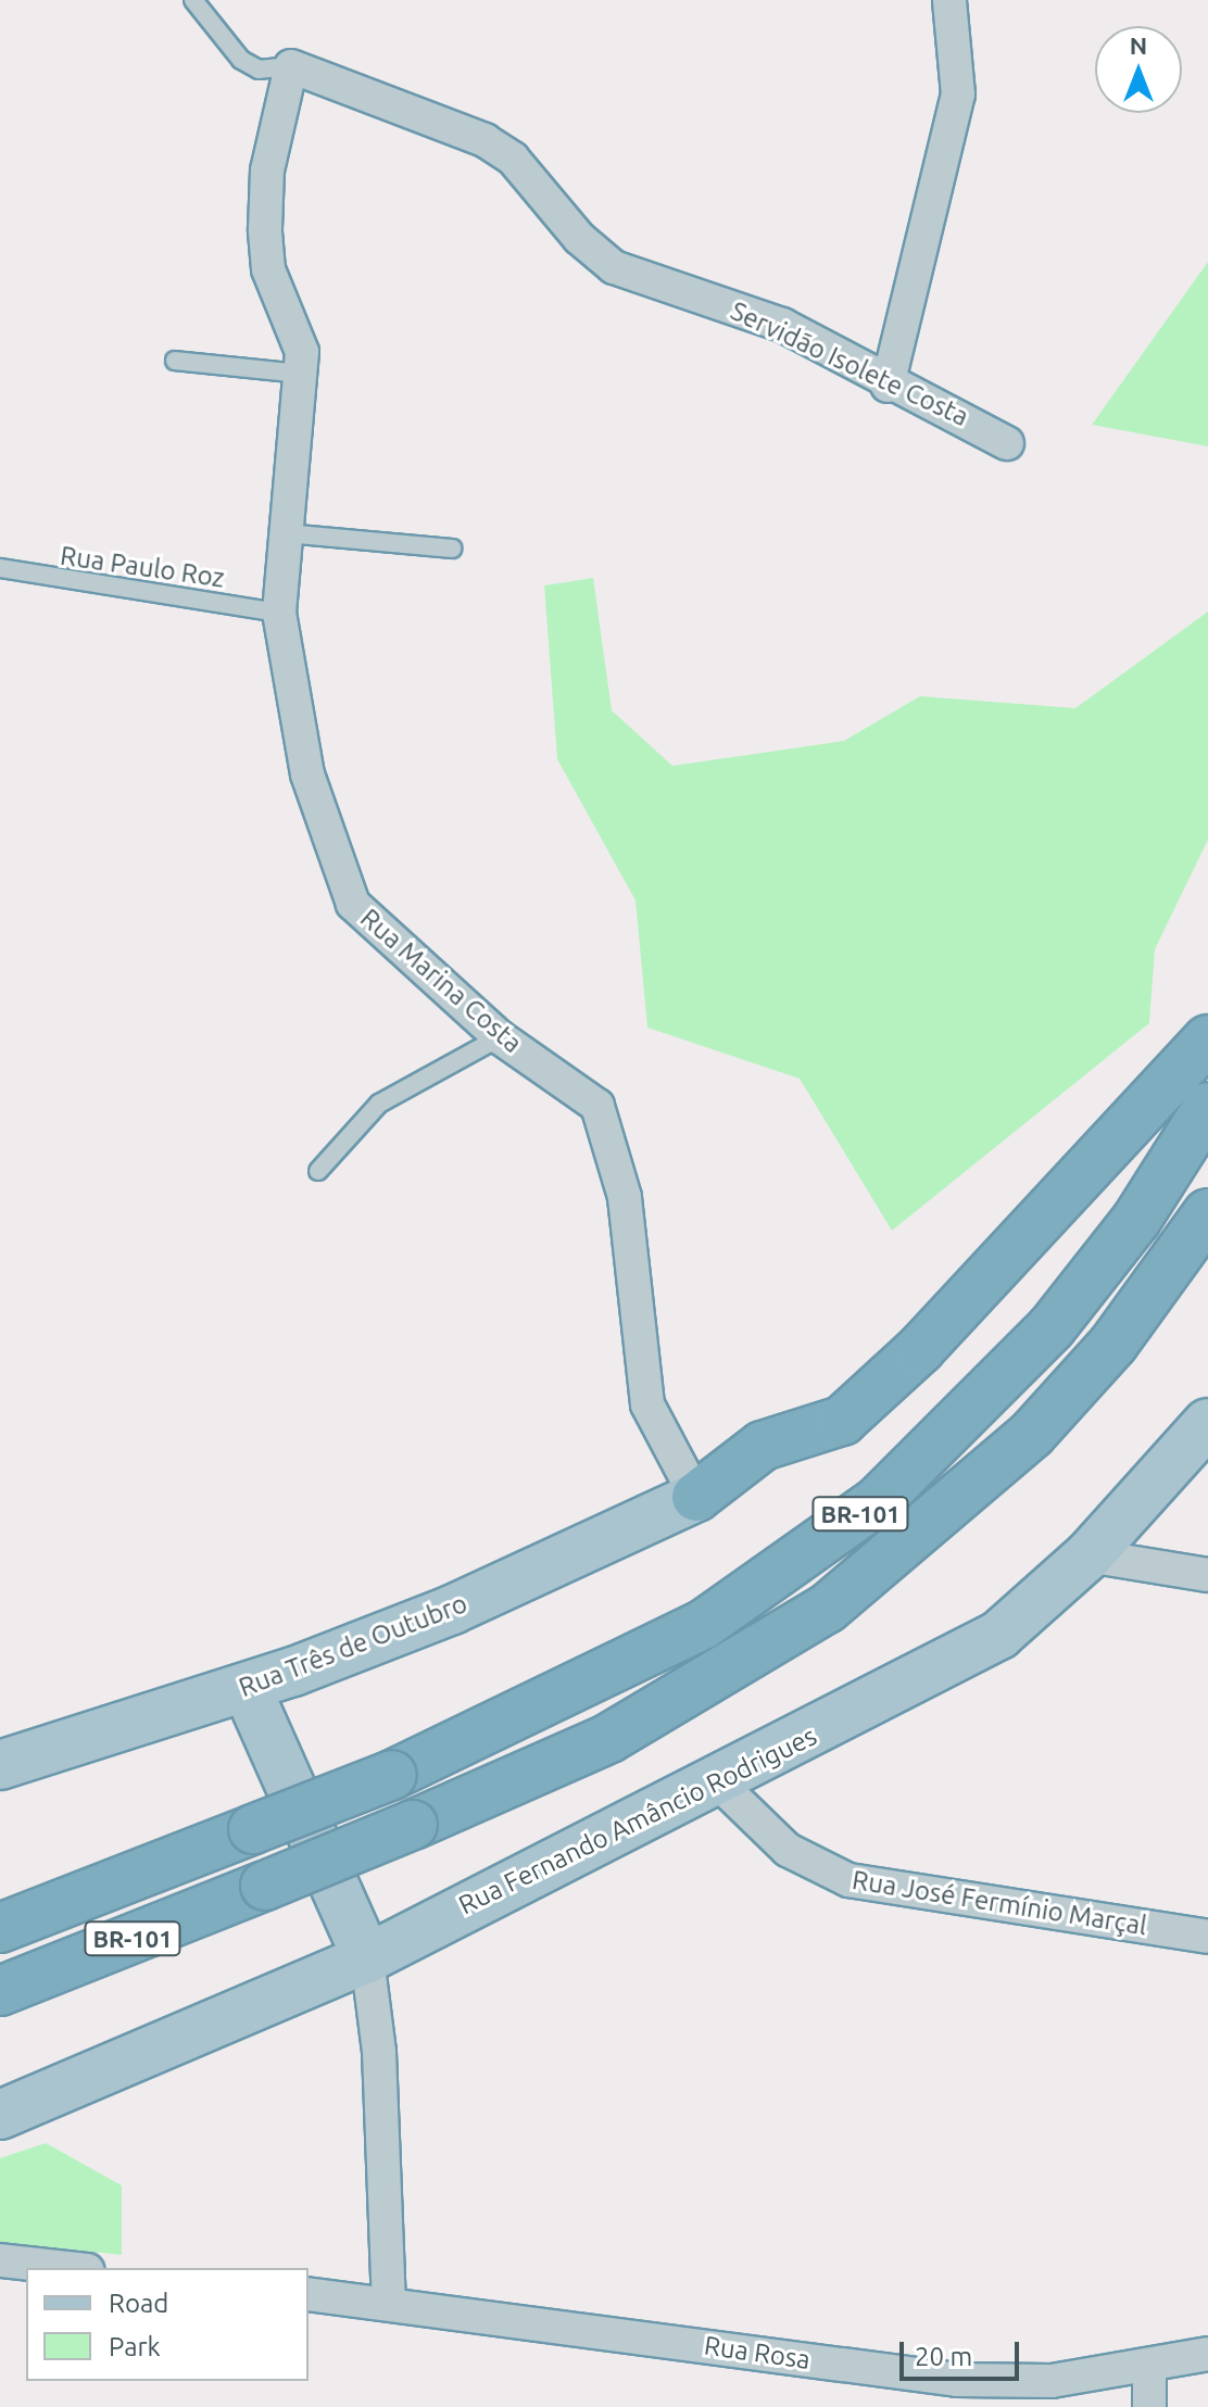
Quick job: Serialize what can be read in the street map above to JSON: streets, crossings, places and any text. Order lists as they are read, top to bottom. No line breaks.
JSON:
{"streets":{"highway":["BR-101"],"main road":["Rua Três de Outubro","Rua Fernando Amâncio Rodrigues"],"street":["Servidão Isolete Costa","Rua Marina Costa","Rua José Fermínio Marçal","Rua Rosa"],"lane":["Rua Paulo Roz"]},"crossings":[["Servidão Isolete Costa","Rua Marina Costa"],["Rua Paulo Roz","Rua Marina Costa"],["Rua Marina Costa","Rua Três de Outubro"],["Rua Fernando Amâncio Rodrigues","Rua José Fermínio Marçal"]],"legend":["Road","Park"],"scale_bar":"20 m","north":"top"}
